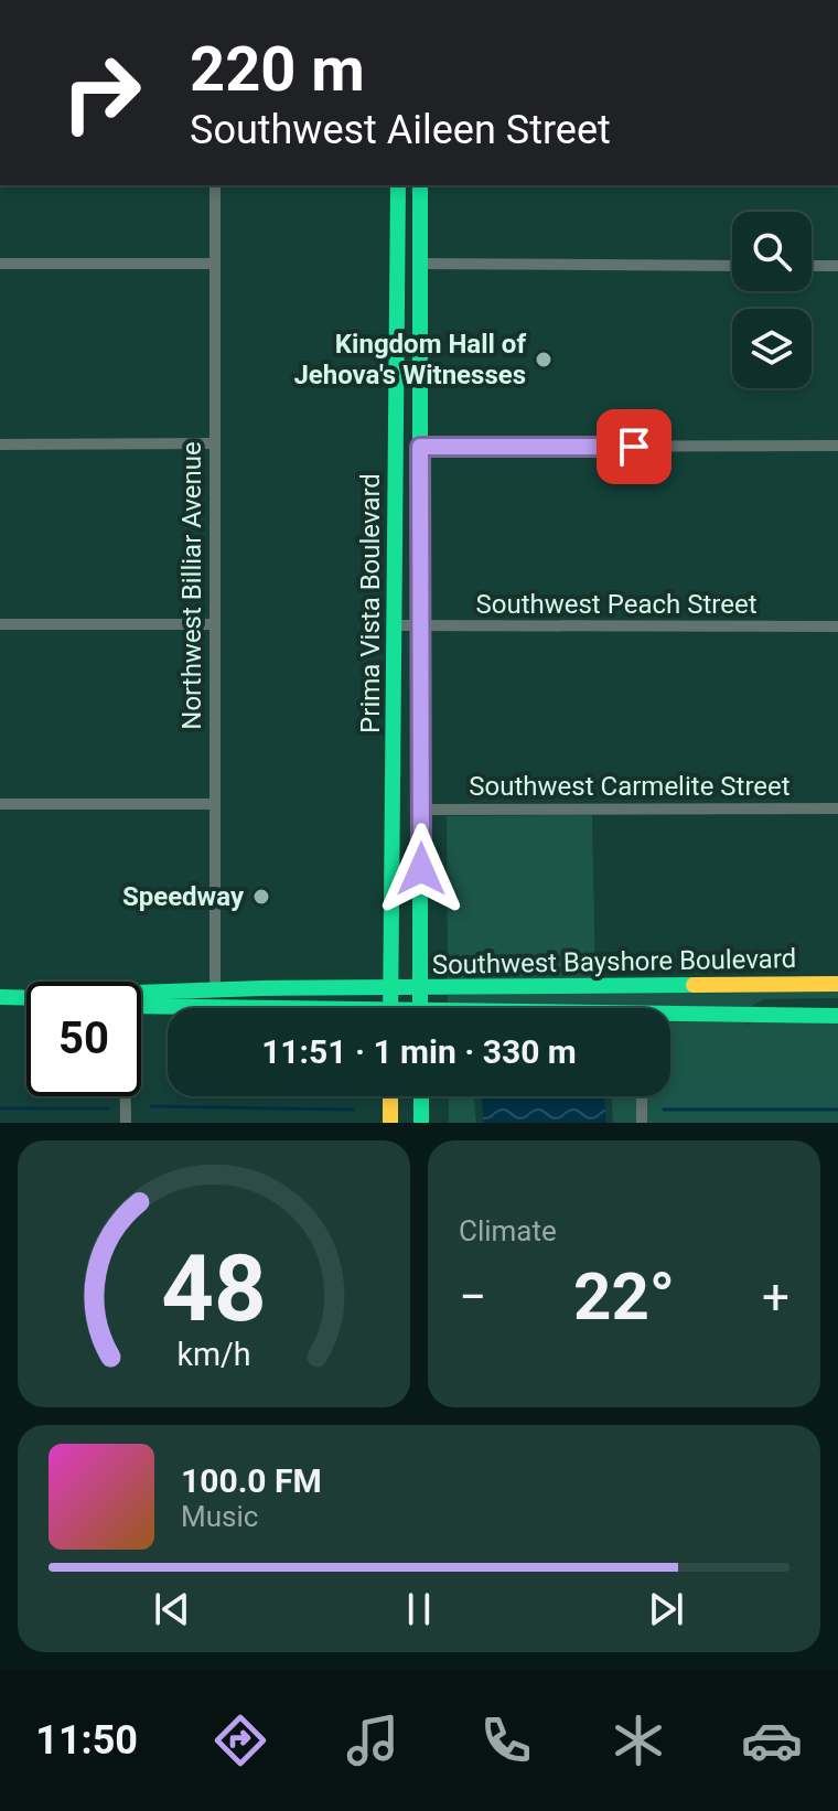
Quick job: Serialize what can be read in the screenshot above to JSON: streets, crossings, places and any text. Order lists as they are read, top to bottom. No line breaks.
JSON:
{"streets":{"main road":["Prima Vista Boulevard","Southwest Bayshore Boulevard"],"street":["Northwest Billiar Avenue","Southwest Peach Street","Southwest Carmelite Street"]},"crossings":[["Northwest Billiar Avenue","Southwest Bayshore Boulevard"],["Prima Vista Boulevard","Southwest Peach Street"],["Prima Vista Boulevard","Southwest Carmelite Street"],["Prima Vista Boulevard","Southwest Bayshore Boulevard"]],"places":["Kingdom Hall of Jehova's Witnesses","Speedway"],"page":{"turn":["220 m","Southwest Aileen Street"],"limit":"50","trip":"11:51 · 1 min · 330 m","tile":"Climate","heat":["−","22°","+"],"song":["100.0 FM","Music"],"tabs":"11:50","gauge":["48","km/h"]}}
